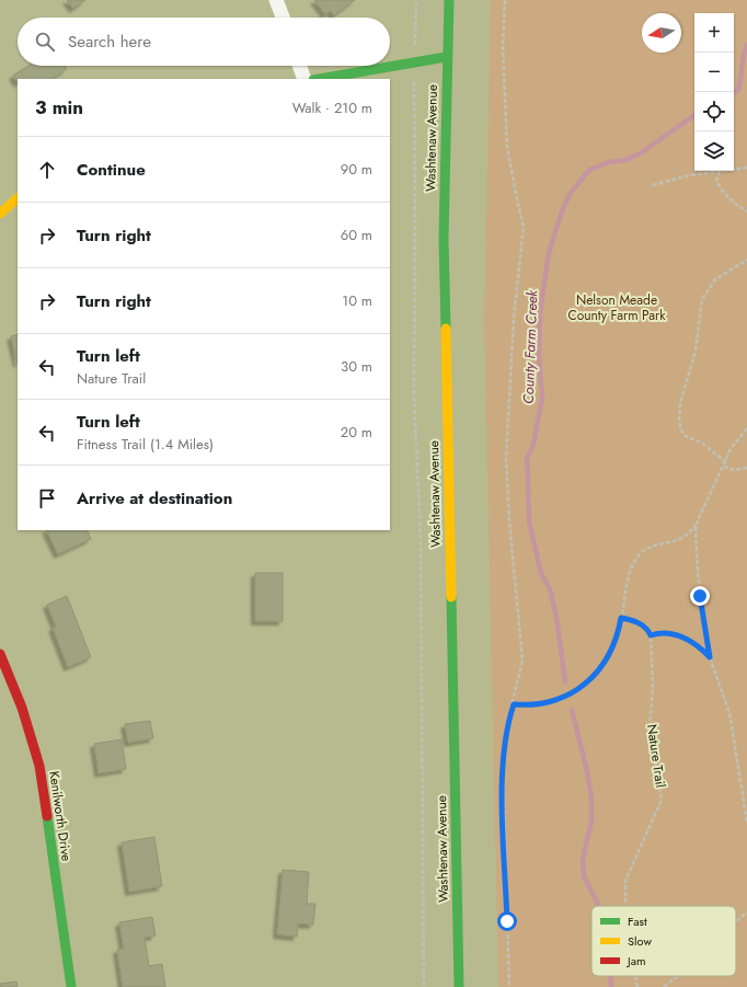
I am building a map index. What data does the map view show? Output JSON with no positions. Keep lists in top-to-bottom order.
{
  "streets": {
    "main road": ["Washtenaw Avenue", "Kenilworth Drive"],
    "path": ["Nature Trail"]
  },
  "water": ["County Farm Creek"],
  "parks": ["Nelson Meade County Farm Park"],
  "legend": ["Fast", "Slow", "Jam"],
  "north": "left",
  "page": {
    "map_buttons": ["+", "−"],
    "search": "Search here",
    "heading": ["3 min", "Walk · 210 m"],
    "list": [
      ["Continue", "90 m"],
      ["Turn right", "60 m"],
      ["Turn right", "10 m"],
      ["Turn left", "Nature Trail", "30 m"],
      ["Turn left", "Fitness Trail (1.4 Miles)", "20 m"],
      "Arrive at destination"
    ]
  }
}
